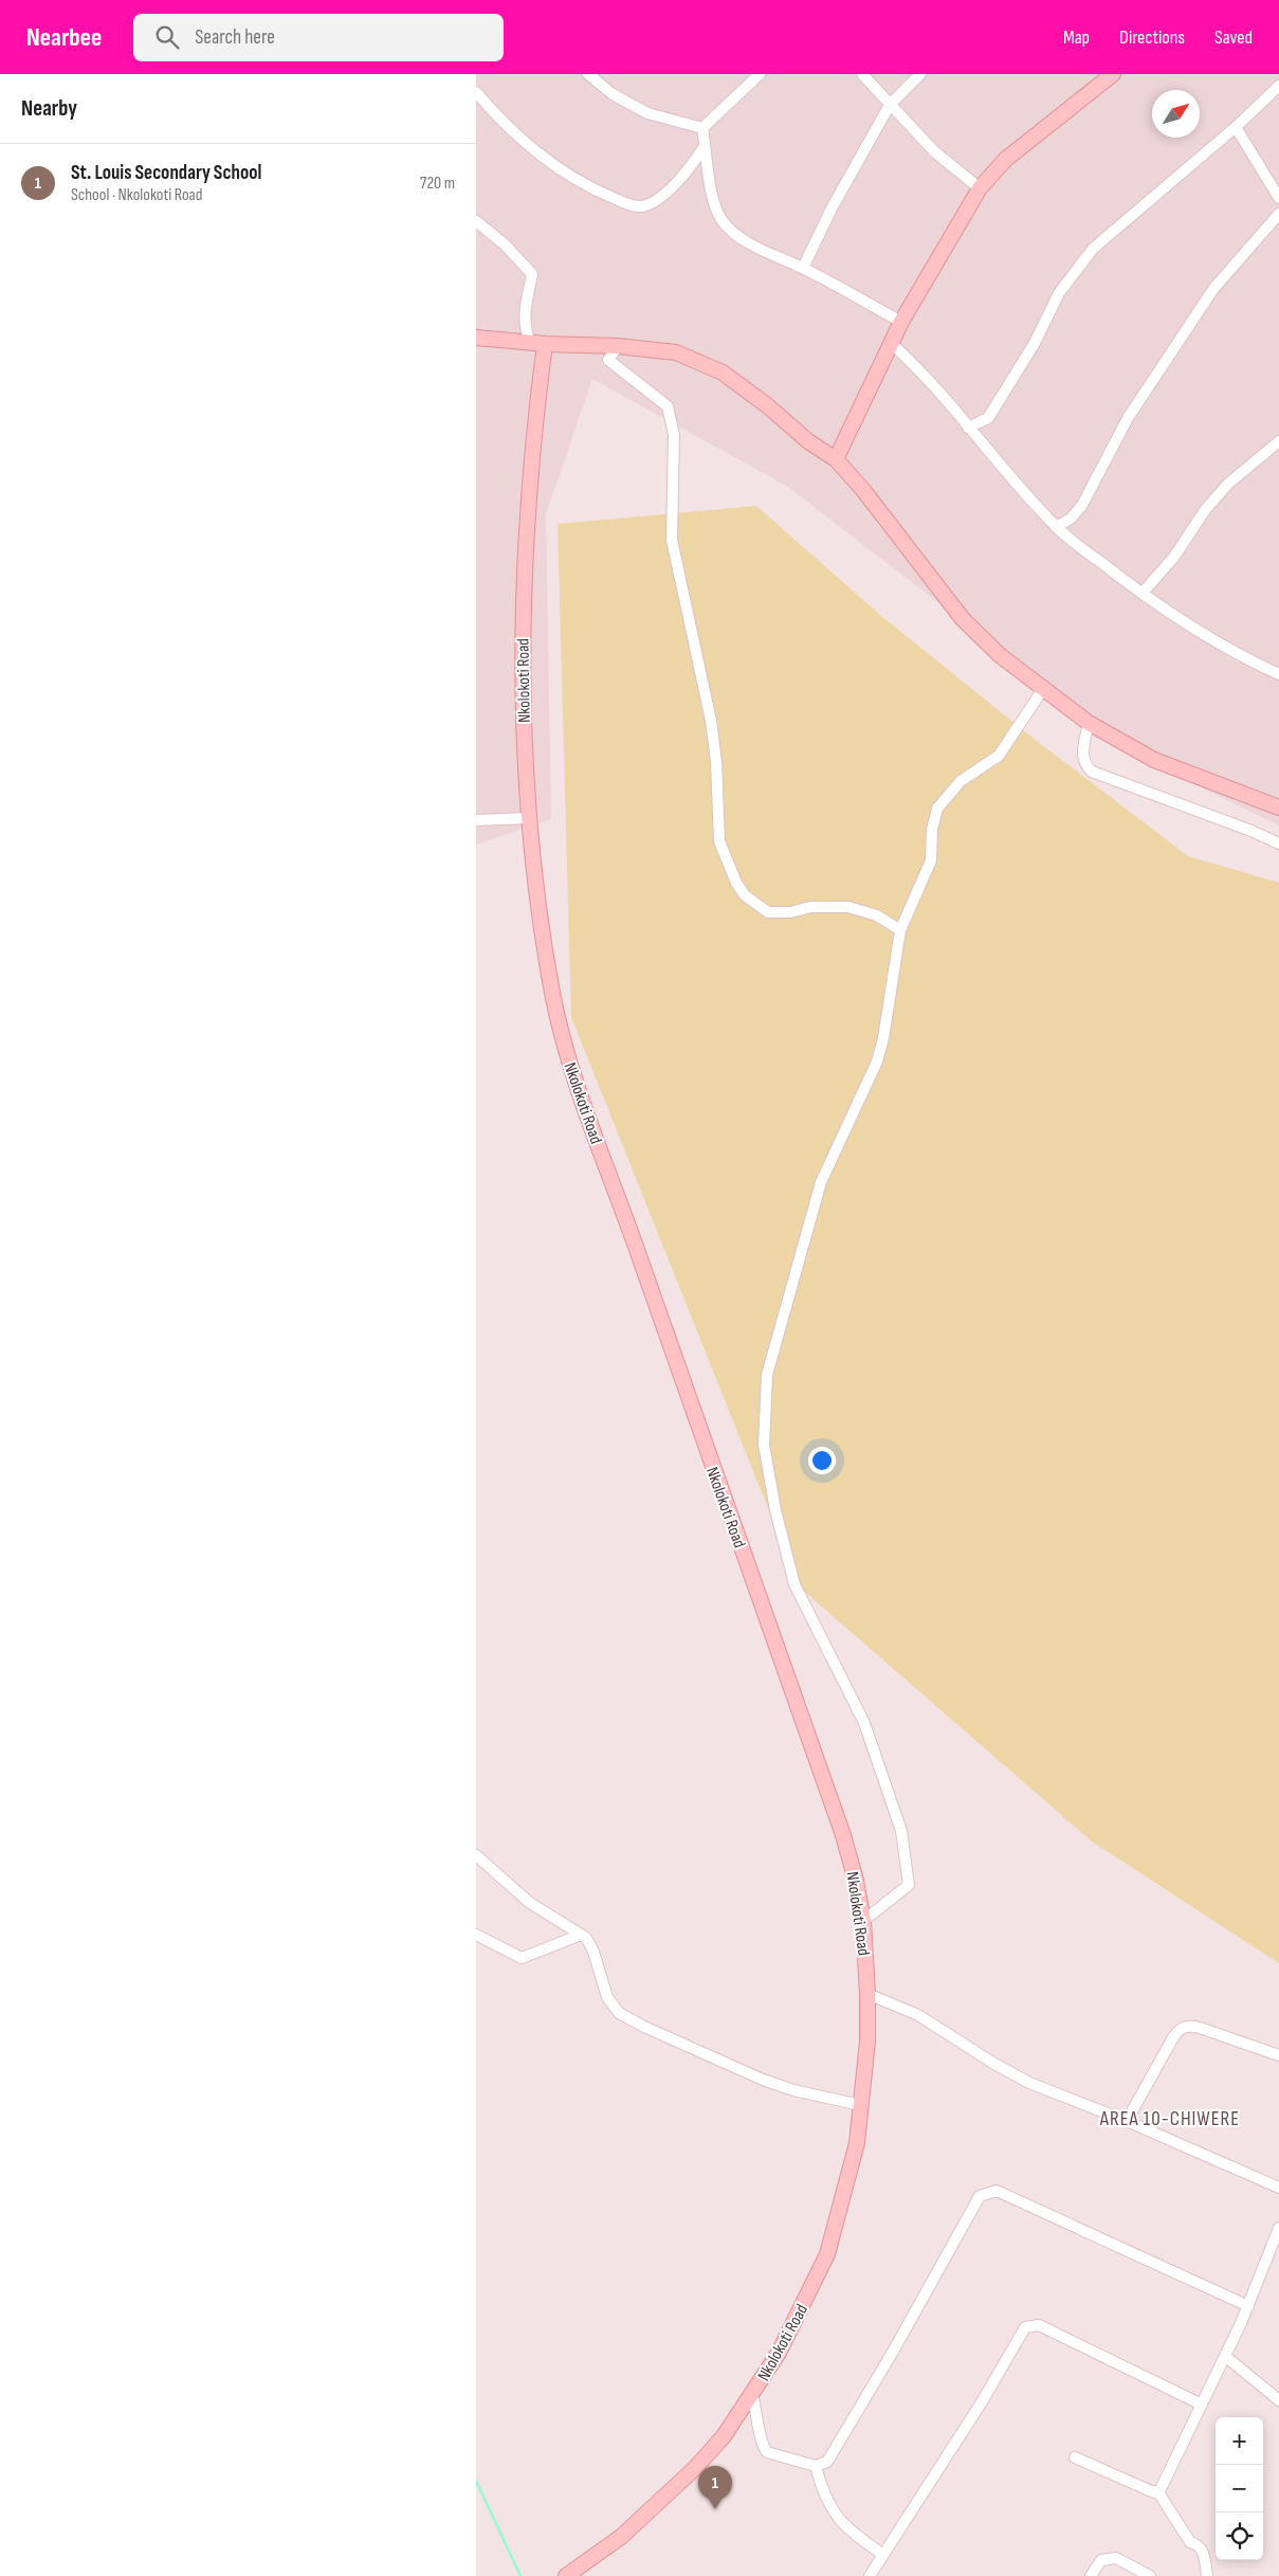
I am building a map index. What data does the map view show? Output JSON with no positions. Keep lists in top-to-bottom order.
{
  "streets": {
    "main road": ["Nkolokoti Road"]
  },
  "districts": ["AREA 10-CHIWERE"],
  "north": "top right",
  "page": {
    "header": "Nearbee",
    "search": "Search here",
    "nav": ["Map", "Directions", "Saved"],
    "heading": "Nearby",
    "list": [
      {
        "mark": "1",
        "name": "St. Louis Secondary School",
        "note": "School · Nkolokoti Road",
        "value": "720 m"
      }
    ],
    "map_buttons": ["+", "−"],
    "pins": "1"
  }
}
